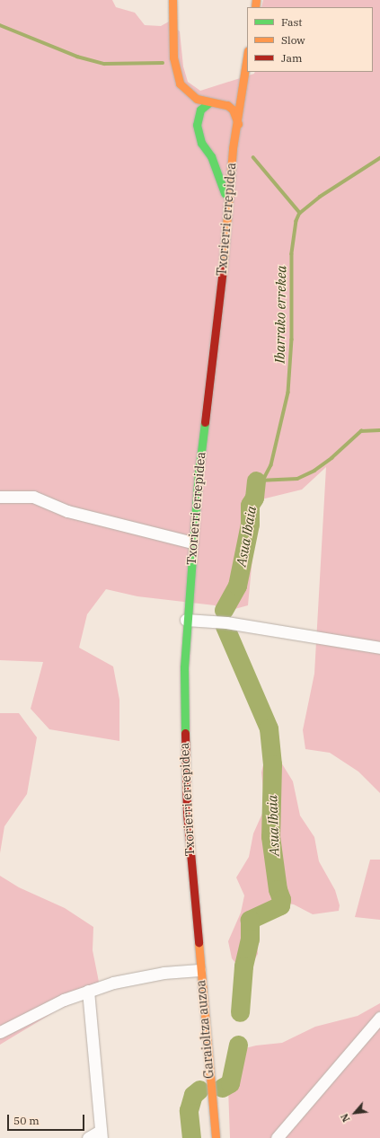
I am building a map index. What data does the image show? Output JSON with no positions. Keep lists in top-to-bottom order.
{
  "streets": {
    "street": ["Txorierri errepidea", "Garaioltza auzoa"]
  },
  "crossings": [
    ["Txorierri errepidea", "Garaioltza auzoa"]
  ],
  "water": ["Ibarrako errekea", "Asua Ibaia"],
  "legend": ["Fast", "Slow", "Jam"],
  "scale_bar": "50 m",
  "north": "bottom left"
}
